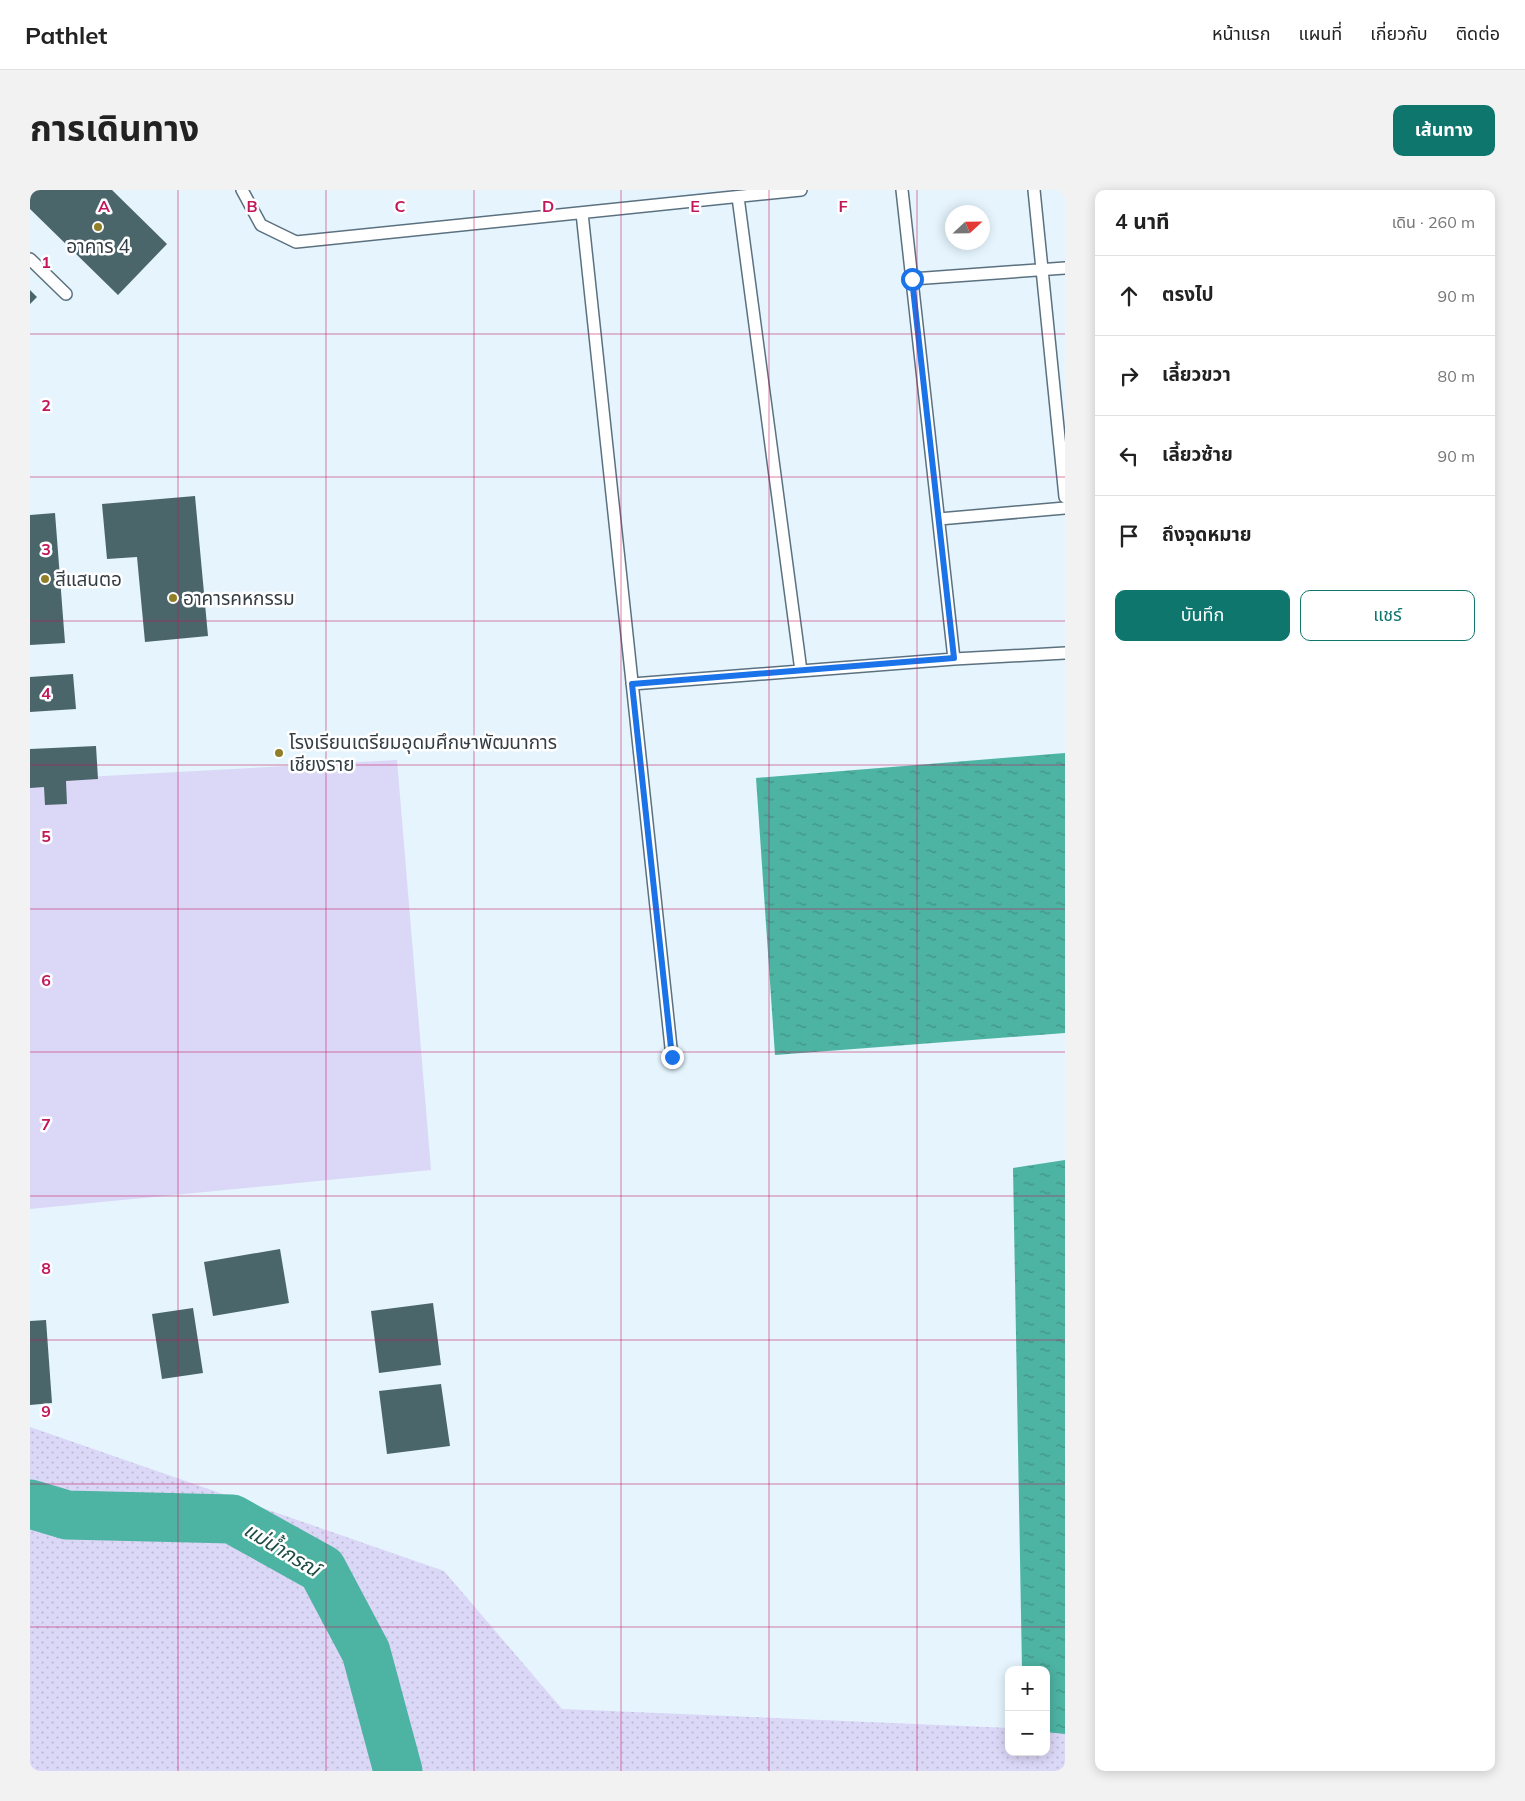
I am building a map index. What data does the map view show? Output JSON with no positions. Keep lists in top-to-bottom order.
{
  "water": ["แม่น้ำกรณ์"],
  "places": [
    "อาคาร 4",
    "สีแสนตอ",
    "อาคารคหกรรม",
    "โรงเรียนเตรียมอุดมศึกษาพัฒนาการ เชียงราย"
  ],
  "north": "right",
  "page": {
    "header": "Pathlet",
    "nav": [
      "หน้าแรก",
      "แผนที่",
      "เกี่ยวกับ",
      "ติดต่อ"
    ],
    "title": "การเดินทาง",
    "buttons": [
      "เส้นทาง",
      ["บันทึก", "แชร์"]
    ],
    "heading": ["4 นาที", "เดิน · 260 m"],
    "list": [
      ["ตรงไป", "90 m"],
      ["เลี้ยวขวา", "80 m"],
      ["เลี้ยวซ้าย", "90 m"],
      "ถึงจุดหมาย"
    ],
    "map_buttons": ["+", "−"]
  },
  "grid": {
    "columns": [
      "A",
      "B",
      "C",
      "D",
      "E",
      "F"
    ],
    "rows": [
      "1",
      "2",
      "3",
      "4",
      "5",
      "6",
      "7",
      "8",
      "9"
    ]
  }
}
